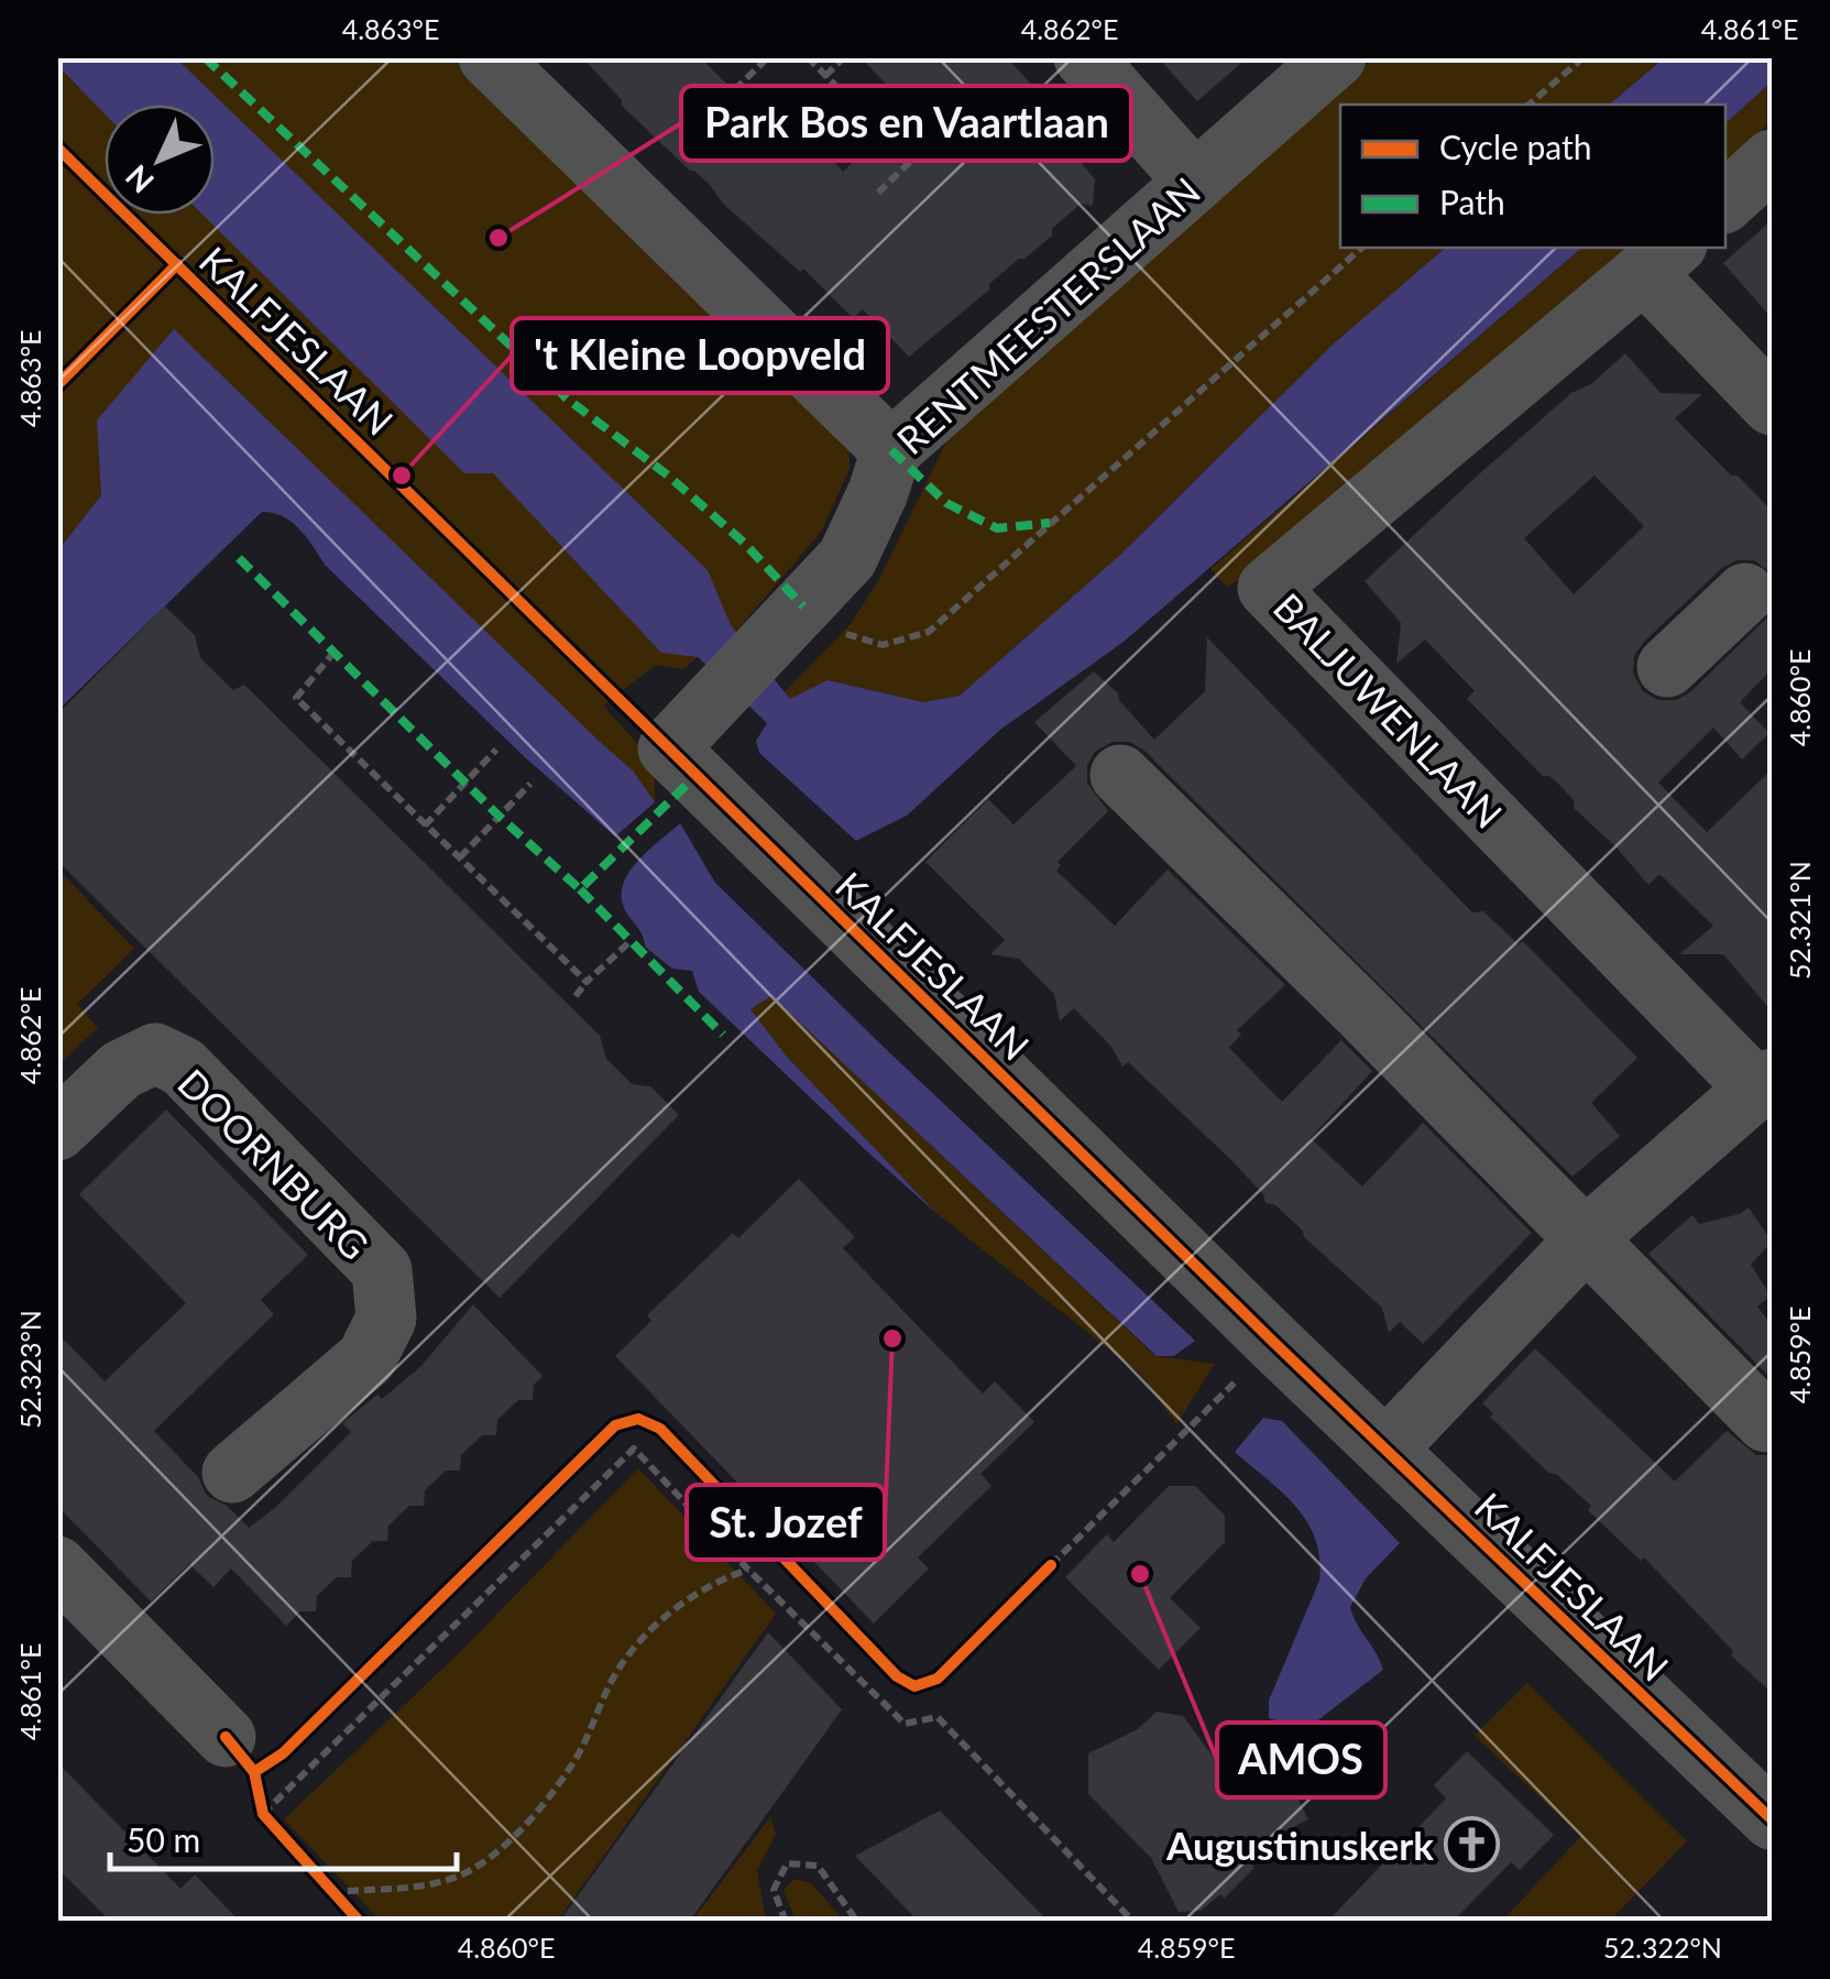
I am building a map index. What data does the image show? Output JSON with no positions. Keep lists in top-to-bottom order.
{
  "streets": {
    "street": [
      "RENTMEESTERSLAAN",
      "KALFJESLAAN",
      "BALJUWENLAAN",
      "DOORNBURG"
    ]
  },
  "crossings": [
    ["RENTMEESTERSLAAN", "KALFJESLAAN"]
  ],
  "places": {
    "other": [
      "Park Bos en Vaartlaan",
      "'t Kleine Loopveld",
      "St. Jozef",
      "AMOS"
    ],
    "church": ["Augustinuskerk"]
  },
  "legend": ["Cycle path", "Path"],
  "scale_bar": "50 m",
  "north": "bottom left",
  "coordinates": [
    "4.863°E",
    "4.862°E",
    "4.861°E",
    "4.860°E",
    "52.321°N",
    "4.859°E",
    "52.323°N",
    "52.322°N"
  ]
}
